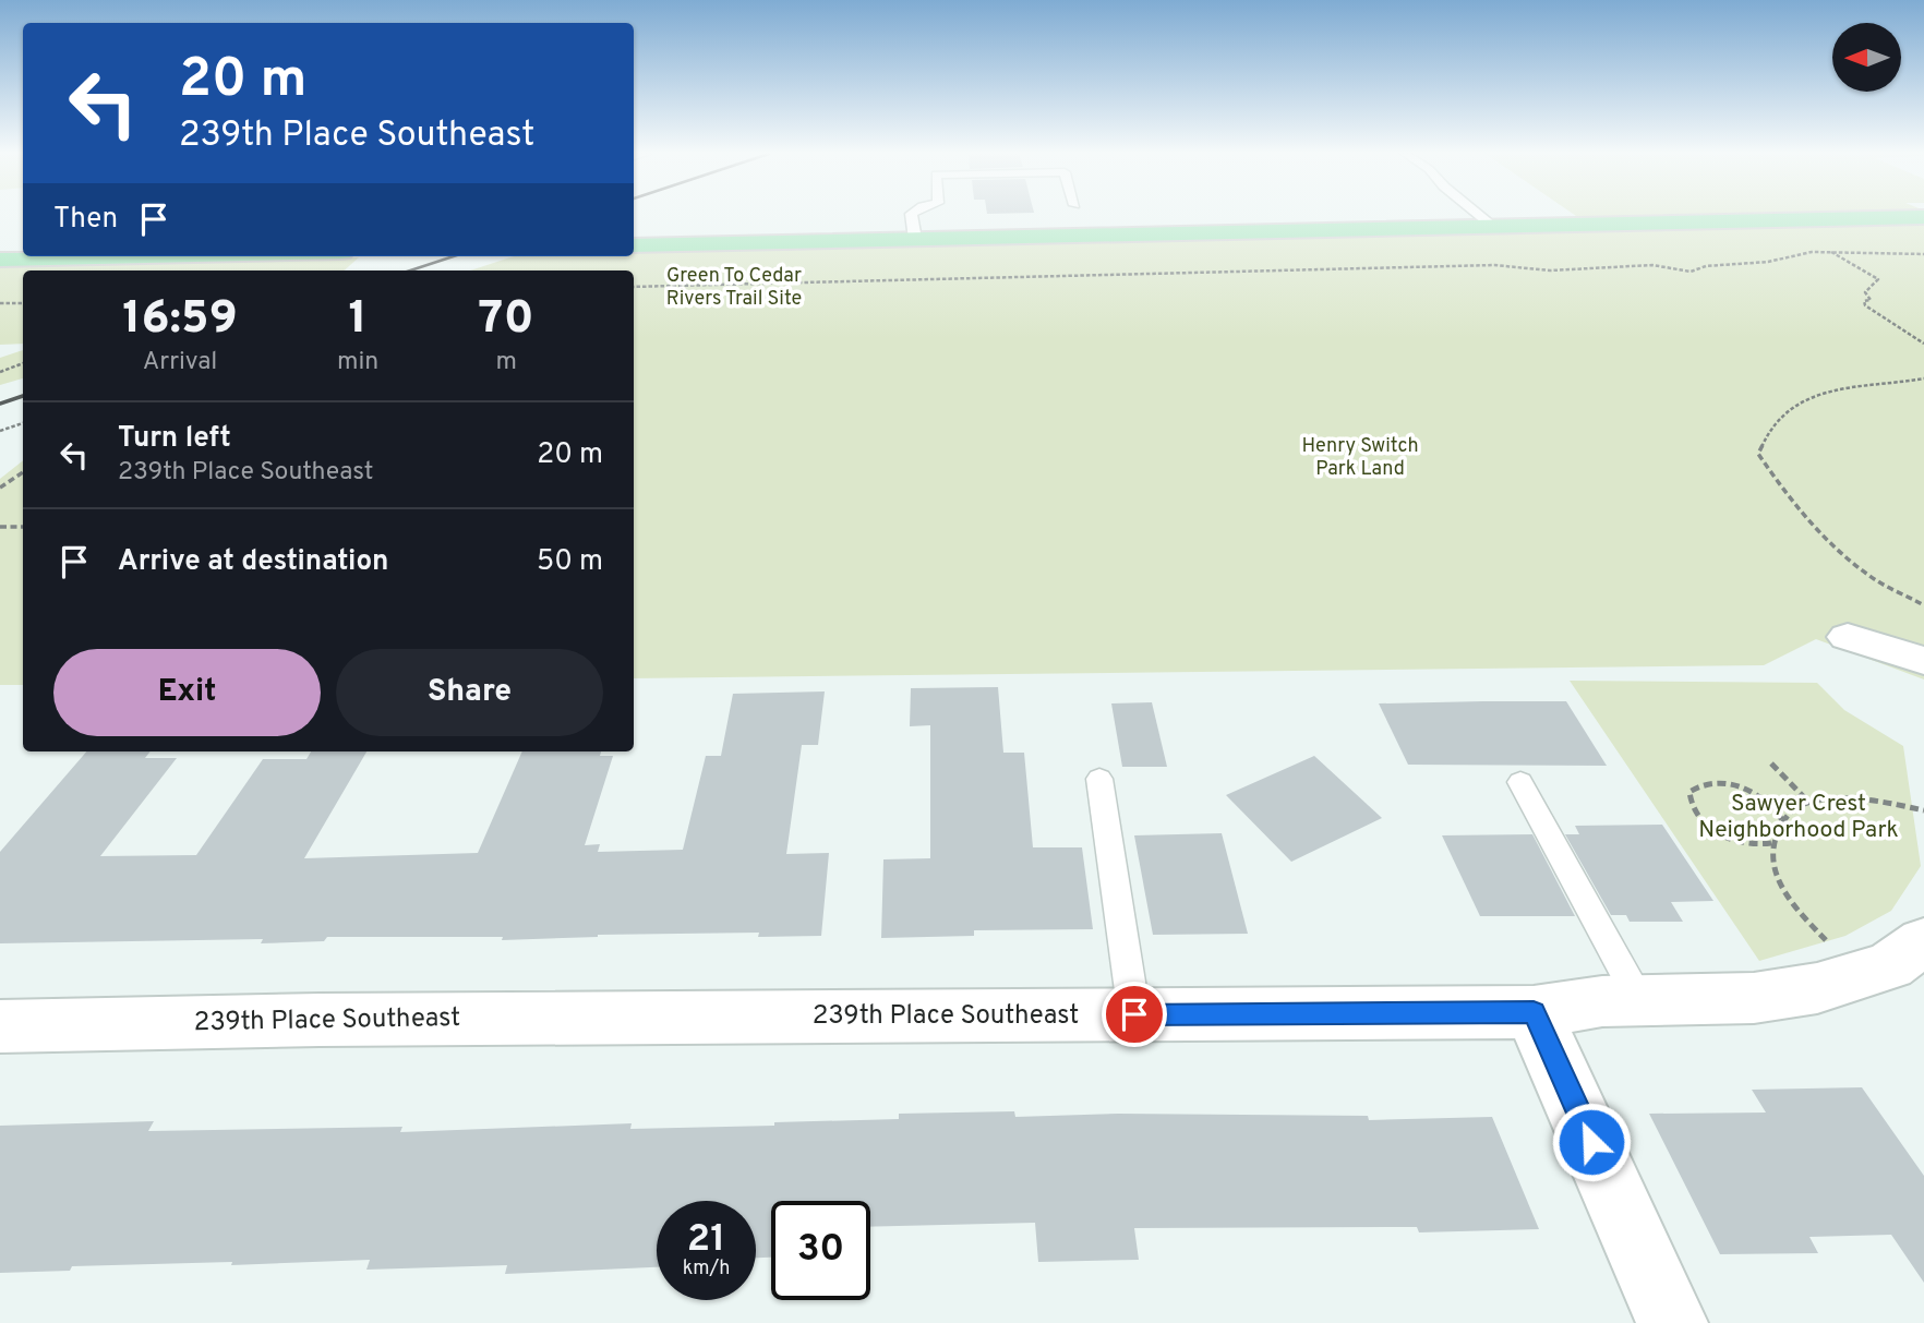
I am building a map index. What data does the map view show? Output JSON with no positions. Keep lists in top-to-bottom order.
{
  "streets": {
    "street": ["239th Place Southeast"]
  },
  "parks": ["Green To Cedar Rivers Trail Site", "Henry Switch Park Land", "Sawyer Crest Neighborhood Park"],
  "north": "left",
  "page": {
    "turn": ["20 m", "239th Place Southeast"],
    "then": "Then",
    "eta": [
      "16:59",
      "Arrival",
      "1",
      "min",
      "70",
      "m"
    ],
    "list": [
      {
        "name": "Turn left",
        "note": "239th Place Southeast",
        "value": "20 m"
      },
      {
        "name": "Arrive at destination",
        "value": "50 m"
      }
    ],
    "buttons": ["Exit", "Share"],
    "speed": "21 km/h",
    "limit": "30"
  }
}
